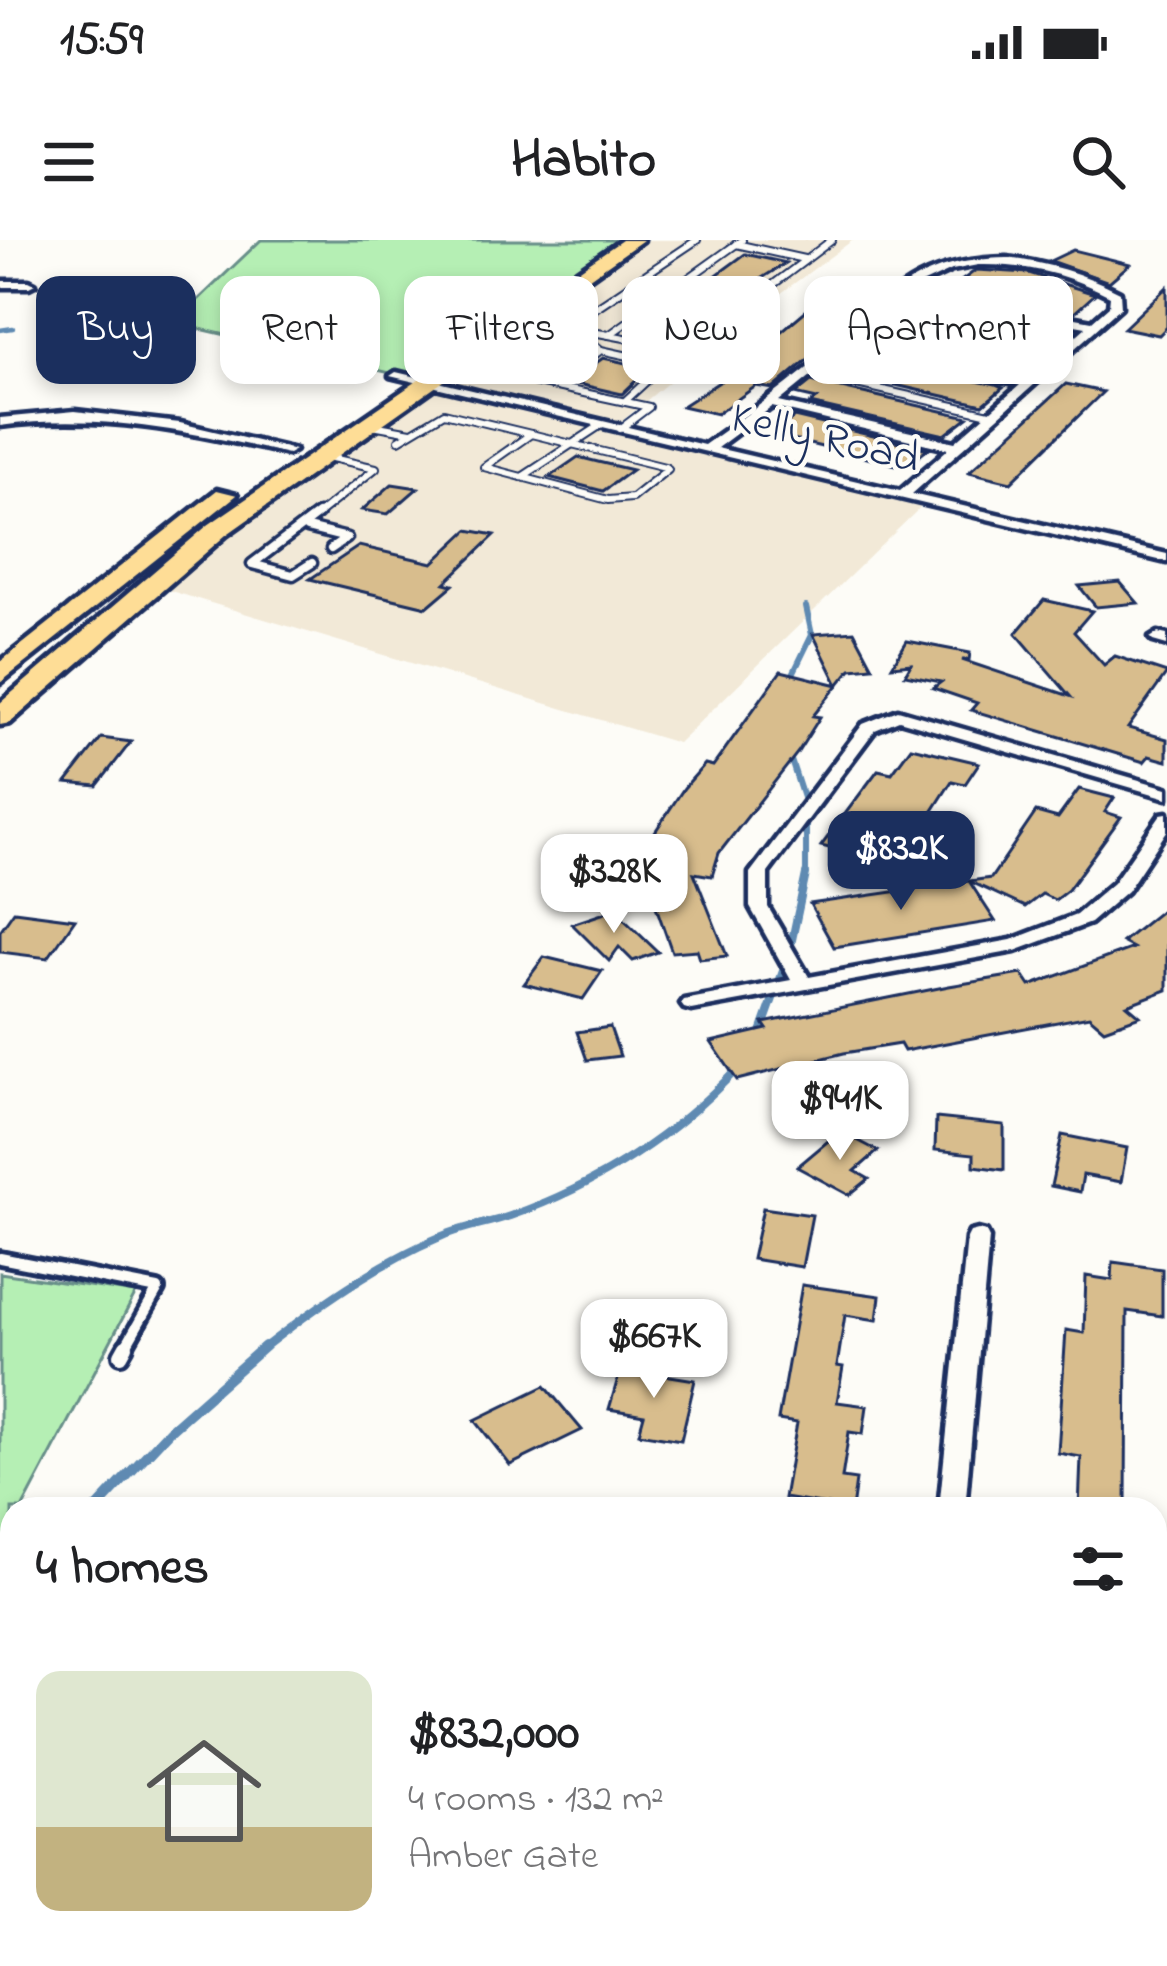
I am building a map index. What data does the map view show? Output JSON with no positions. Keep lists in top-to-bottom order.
{
  "streets": {
    "street": ["Kelly Road"]
  },
  "page": {
    "status": "15:59",
    "header": "Habito",
    "chip": [
      "Buy",
      "Rent",
      "Filters",
      "New",
      "Apartment"
    ],
    "price": [
      "$832K",
      "$328K",
      "$941K",
      "$667K"
    ],
    "heading": "4 homes",
    "list": [
      {
        "name": "$832,000",
        "note": "4 rooms · 132 m² · Amber Gate"
      }
    ]
  }
}
